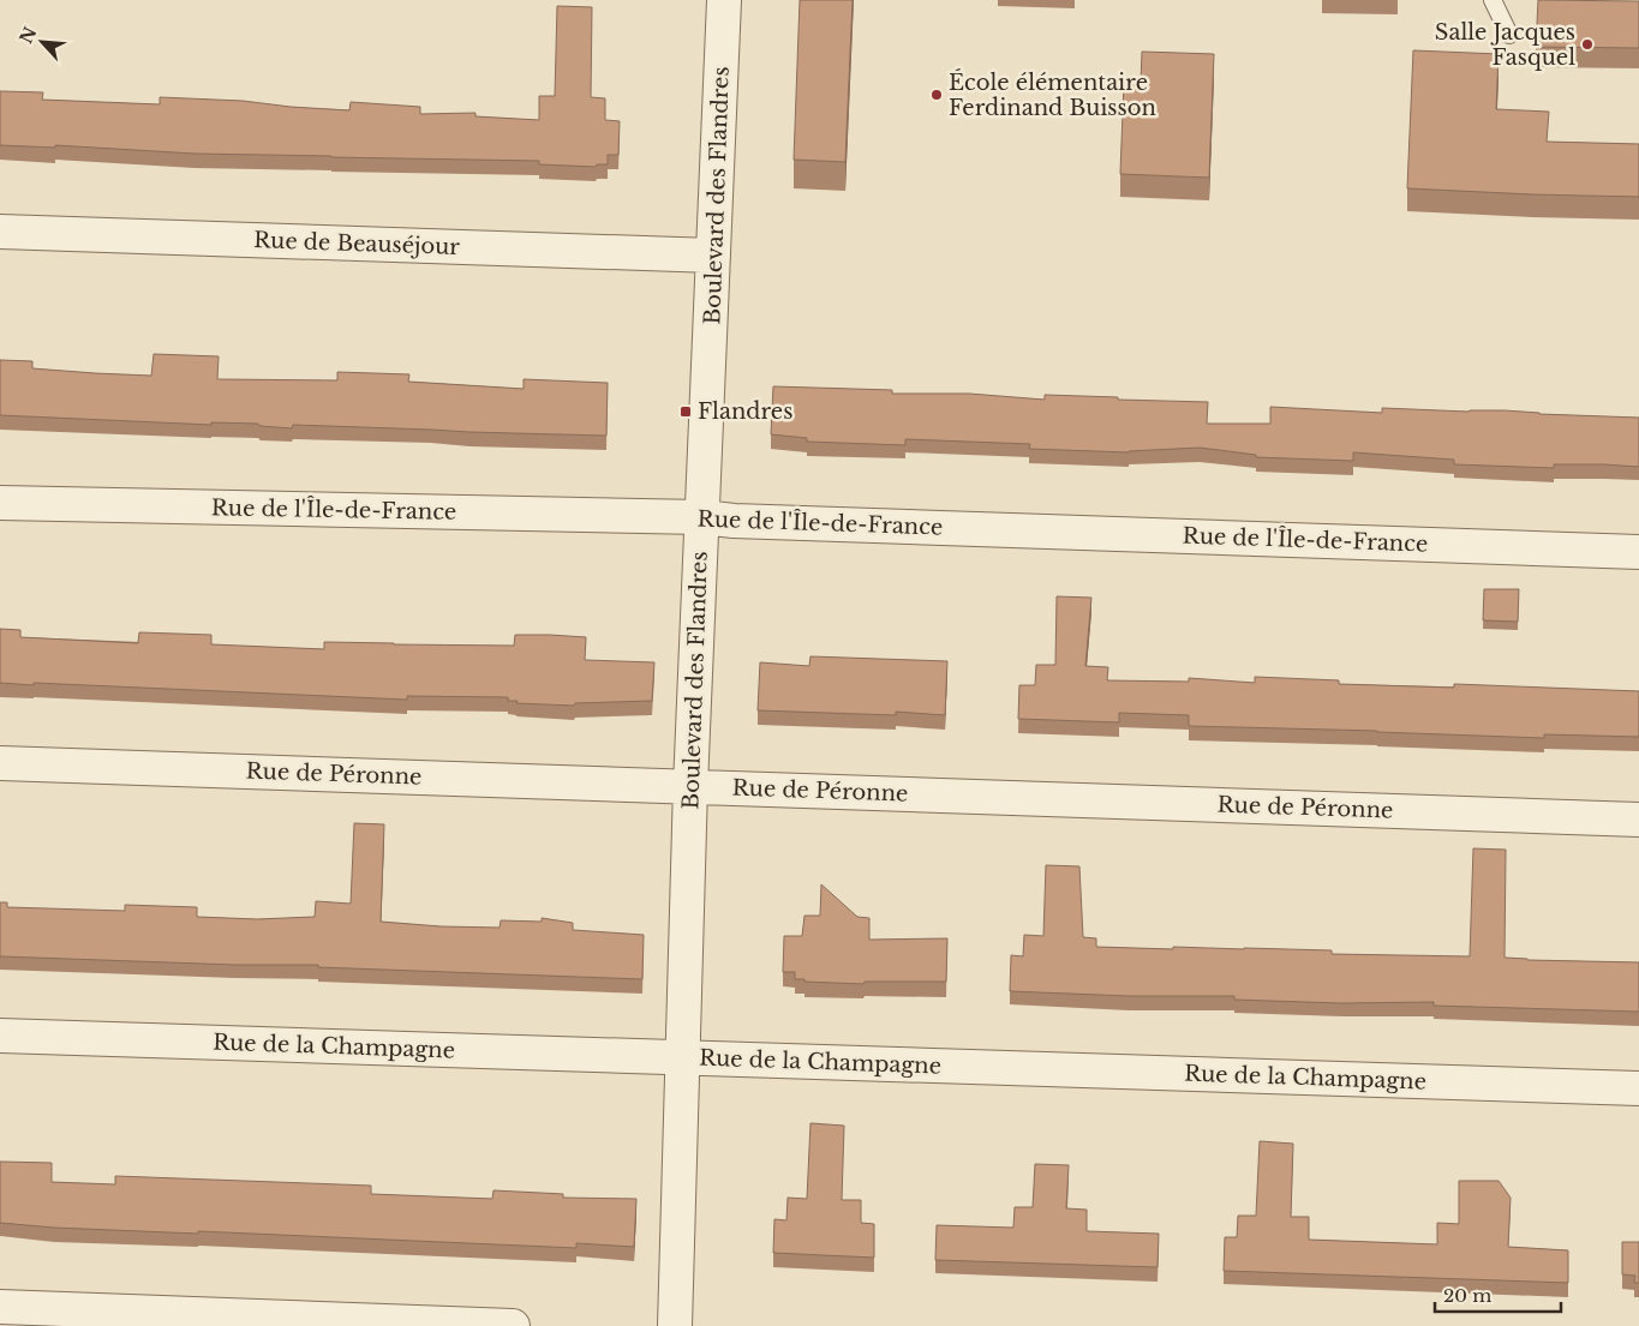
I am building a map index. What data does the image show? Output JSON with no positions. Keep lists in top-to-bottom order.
{
  "streets": {
    "street": [
      "Boulevard des Flandres",
      "Rue de Beauséjour",
      "Rue de l'Île-de-France",
      "Rue de Péronne",
      "Rue de la Champagne"
    ]
  },
  "crossings": [
    ["Boulevard des Flandres", "Rue de Beauséjour"],
    ["Boulevard des Flandres", "Rue de l'Île-de-France"],
    ["Boulevard des Flandres", "Rue de Péronne"],
    ["Boulevard des Flandres", "Rue de la Champagne"]
  ],
  "places": {
    "other": ["Salle Jacques Fasquel", "École élémentaire Ferdinand Buisson"],
    "transit": ["Flandres"]
  },
  "scale_bar": "20 m",
  "north": "top left"
}
